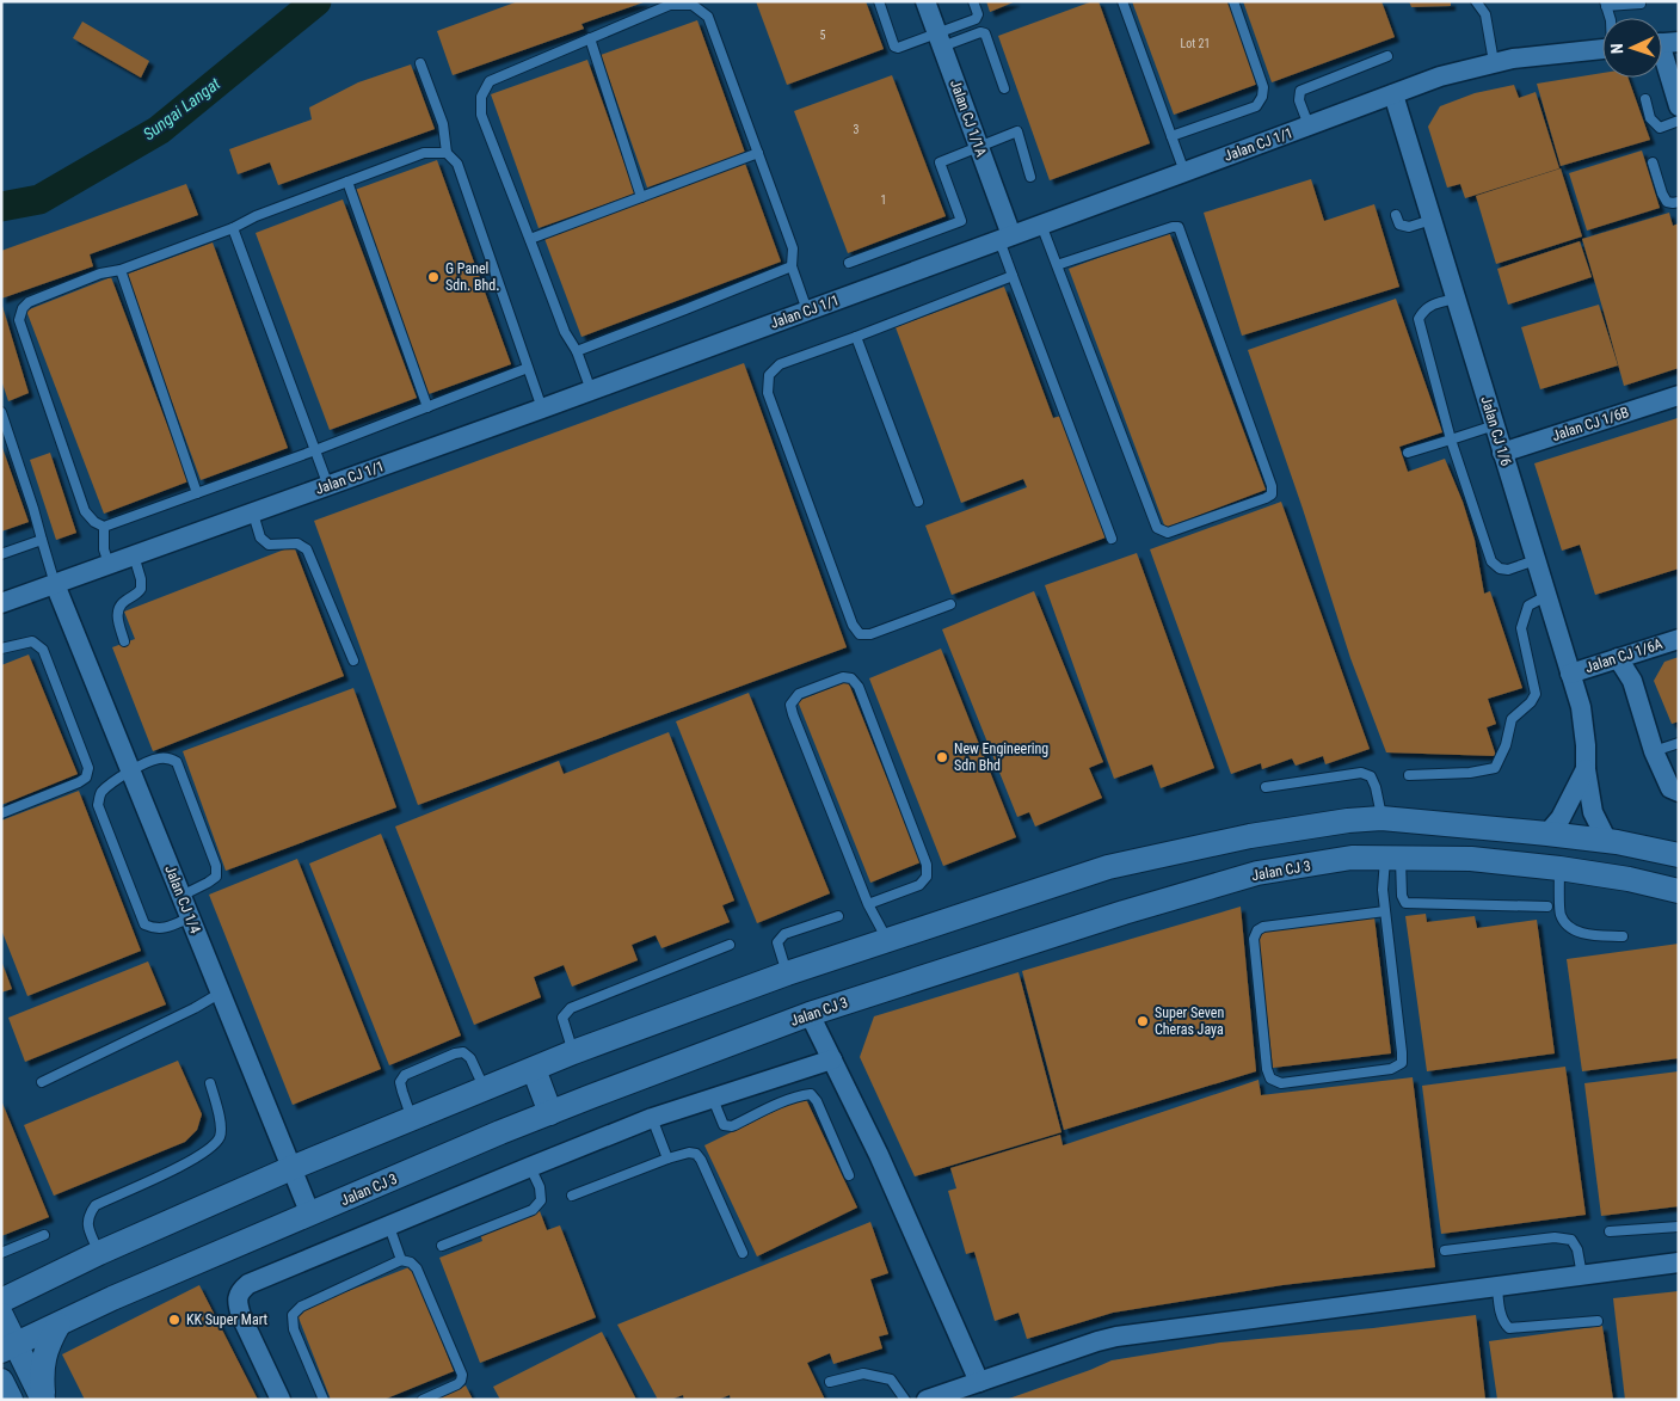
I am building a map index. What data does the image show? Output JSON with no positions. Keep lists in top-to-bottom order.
{
  "streets": {
    "street": [
      "Jalan CJ 1/1A",
      "Jalan CJ 1/1",
      "Jalan CJ 1/6B",
      "Jalan CJ 1/6",
      "Jalan CJ 1/6A",
      "Jalan CJ 3",
      "Jalan CJ 1/4"
    ]
  },
  "crossings": [
    ["Jalan CJ 1/1A", "Jalan CJ 1/1"],
    ["Jalan CJ 1/1", "Jalan CJ 1/6"],
    ["Jalan CJ 1/1", "Jalan CJ 1/4"],
    ["Jalan CJ 1/6B", "Jalan CJ 1/6"],
    ["Jalan CJ 1/6", "Jalan CJ 1/6A"],
    ["Jalan CJ 3", "Jalan CJ 1/4"]
  ],
  "water": ["Sungai Langat"],
  "places": [
    "G Panel Sdn. Bhd.",
    "New Engineering Sdn Bhd",
    "Super Seven Cheras Jaya",
    "KK Super Mart"
  ],
  "house_numbers": [
    "5",
    "Lot 21",
    "3",
    "1"
  ],
  "north": "left"
}
